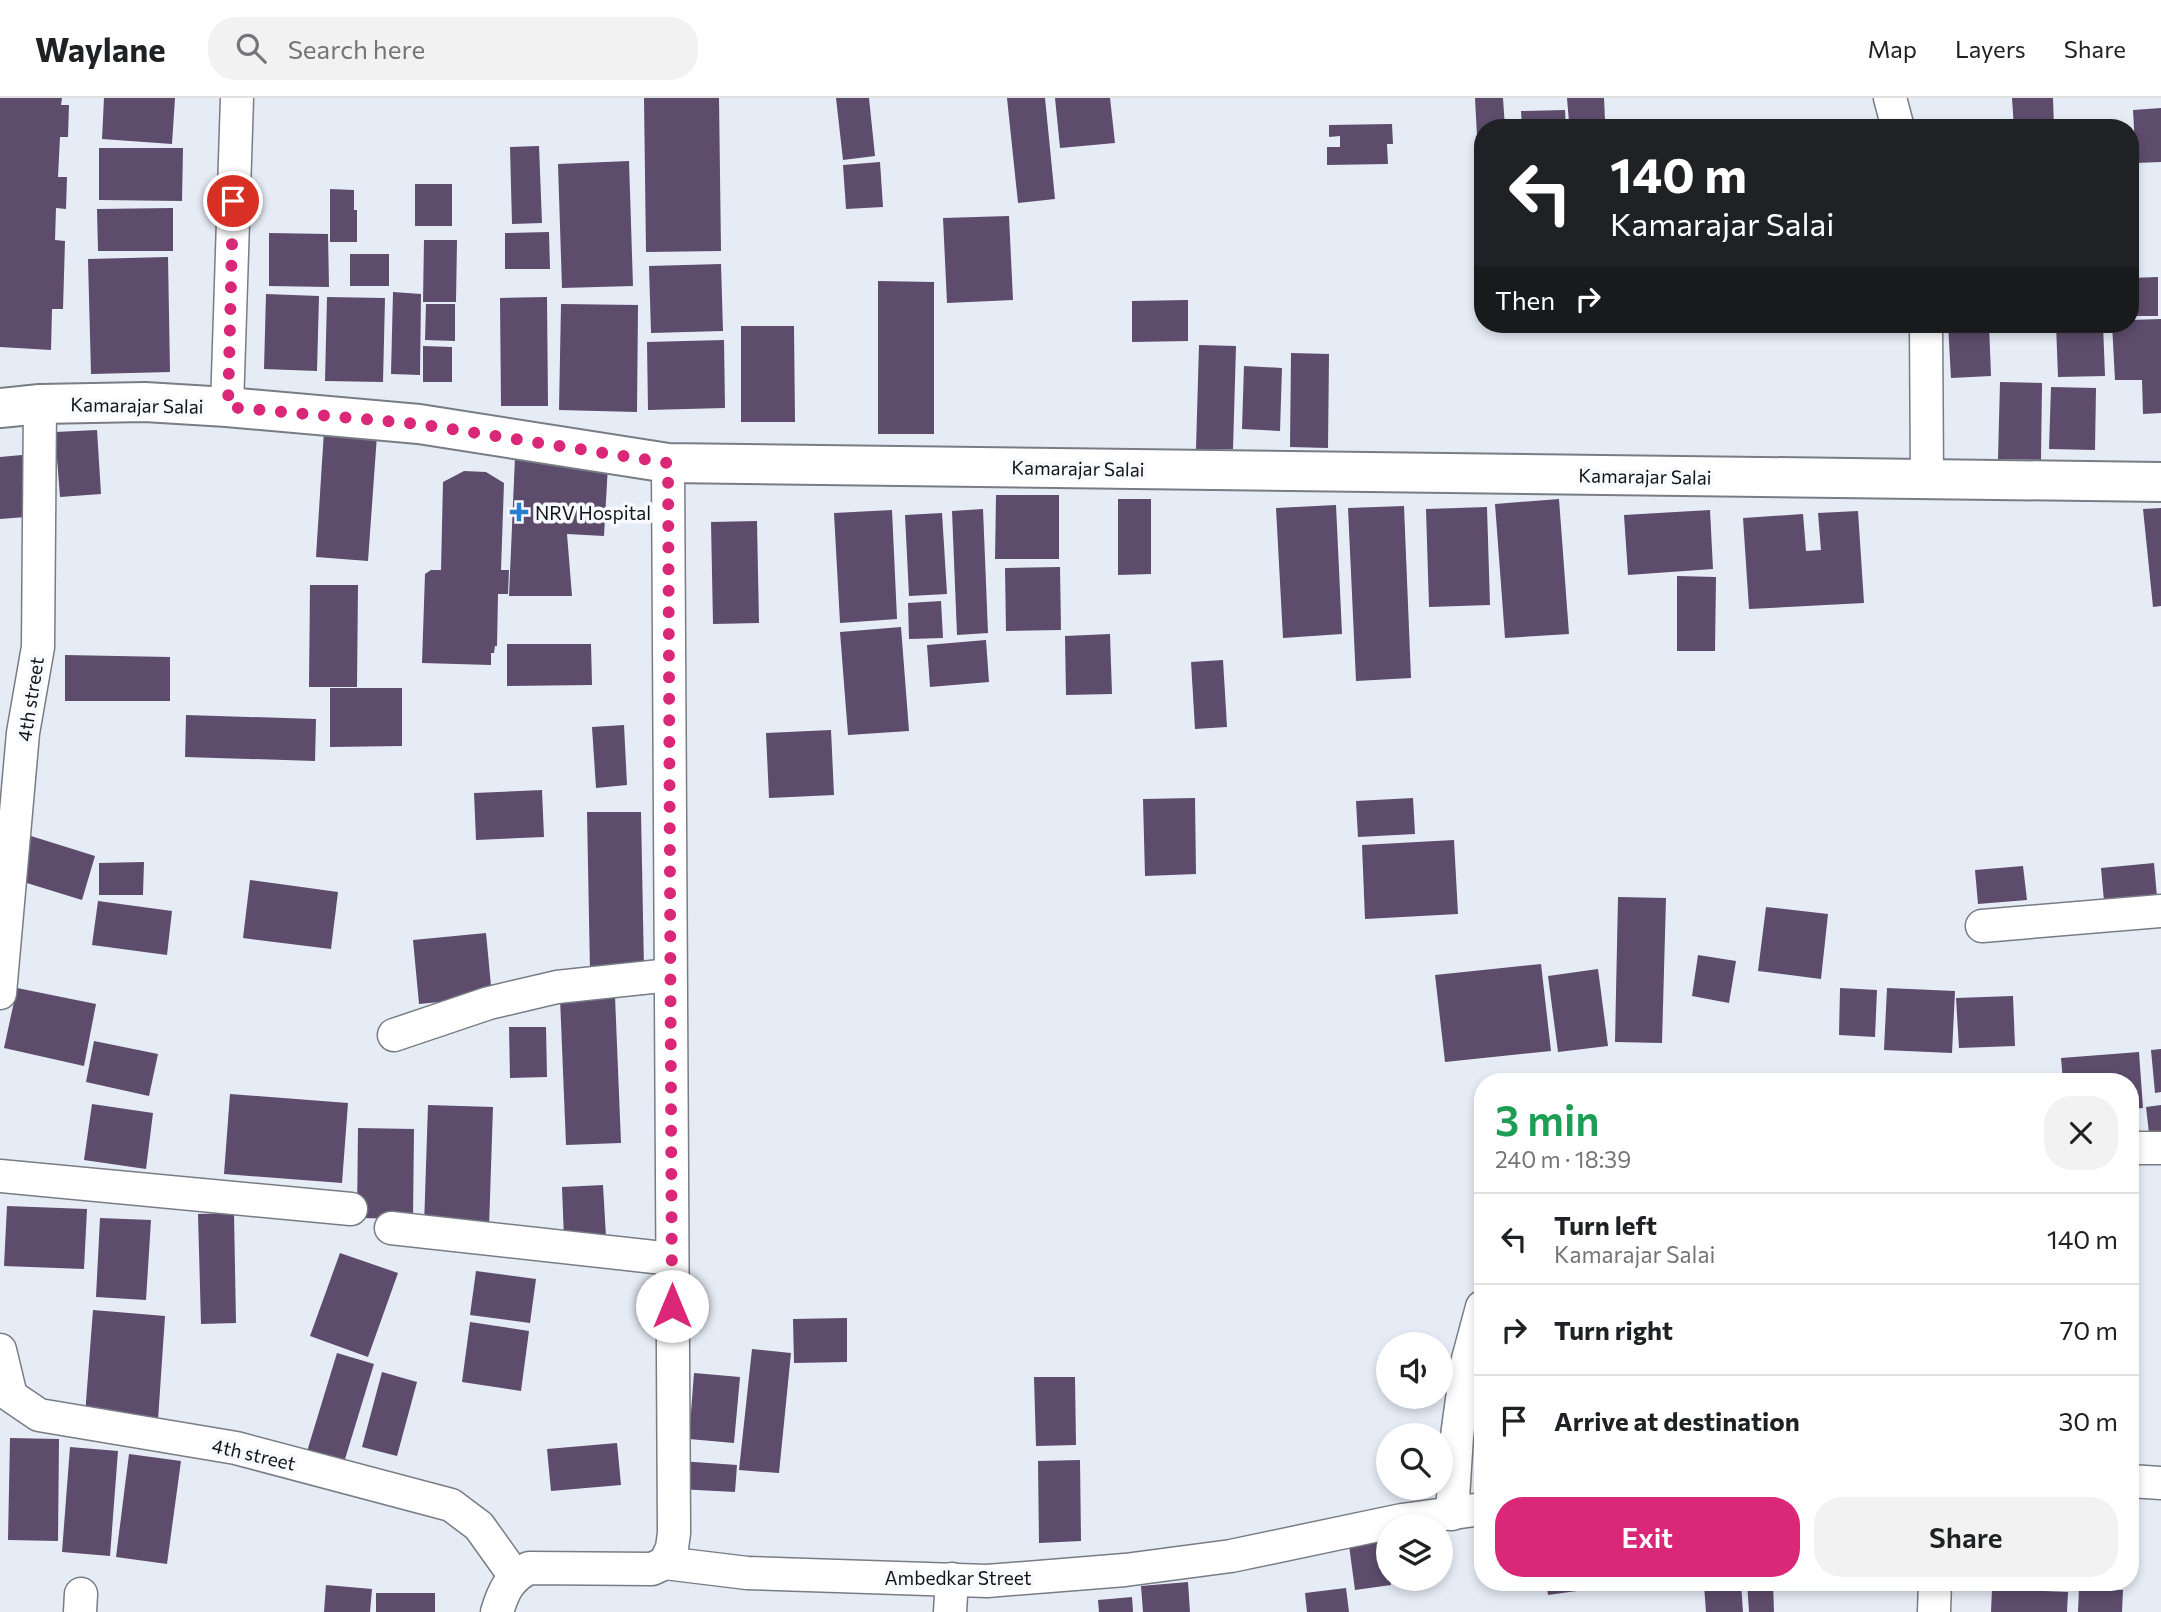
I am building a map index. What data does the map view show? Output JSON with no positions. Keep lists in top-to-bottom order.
{
  "streets": {
    "street": ["Kamarajar Salai", "4th street", "Ambedkar Street"]
  },
  "crossings": [
    ["Kamarajar Salai", "4th street"],
    ["4th street", "Ambedkar Street"]
  ],
  "places": {
    "health": ["NRV Hospital"]
  },
  "page": {
    "header": "Waylane",
    "search": "Search here",
    "nav": ["Map", "Layers", "Share"],
    "turn": ["140 m", "Kamarajar Salai"],
    "then": "Then",
    "heading": ["3 min", "240 m · 18:39"],
    "list": [
      {
        "name": "Turn left",
        "note": "Kamarajar Salai",
        "value": "140 m"
      },
      {
        "name": "Turn right",
        "value": "70 m"
      },
      {
        "name": "Arrive at destination",
        "value": "30 m"
      }
    ],
    "buttons": ["Exit", "Share"]
  }
}
